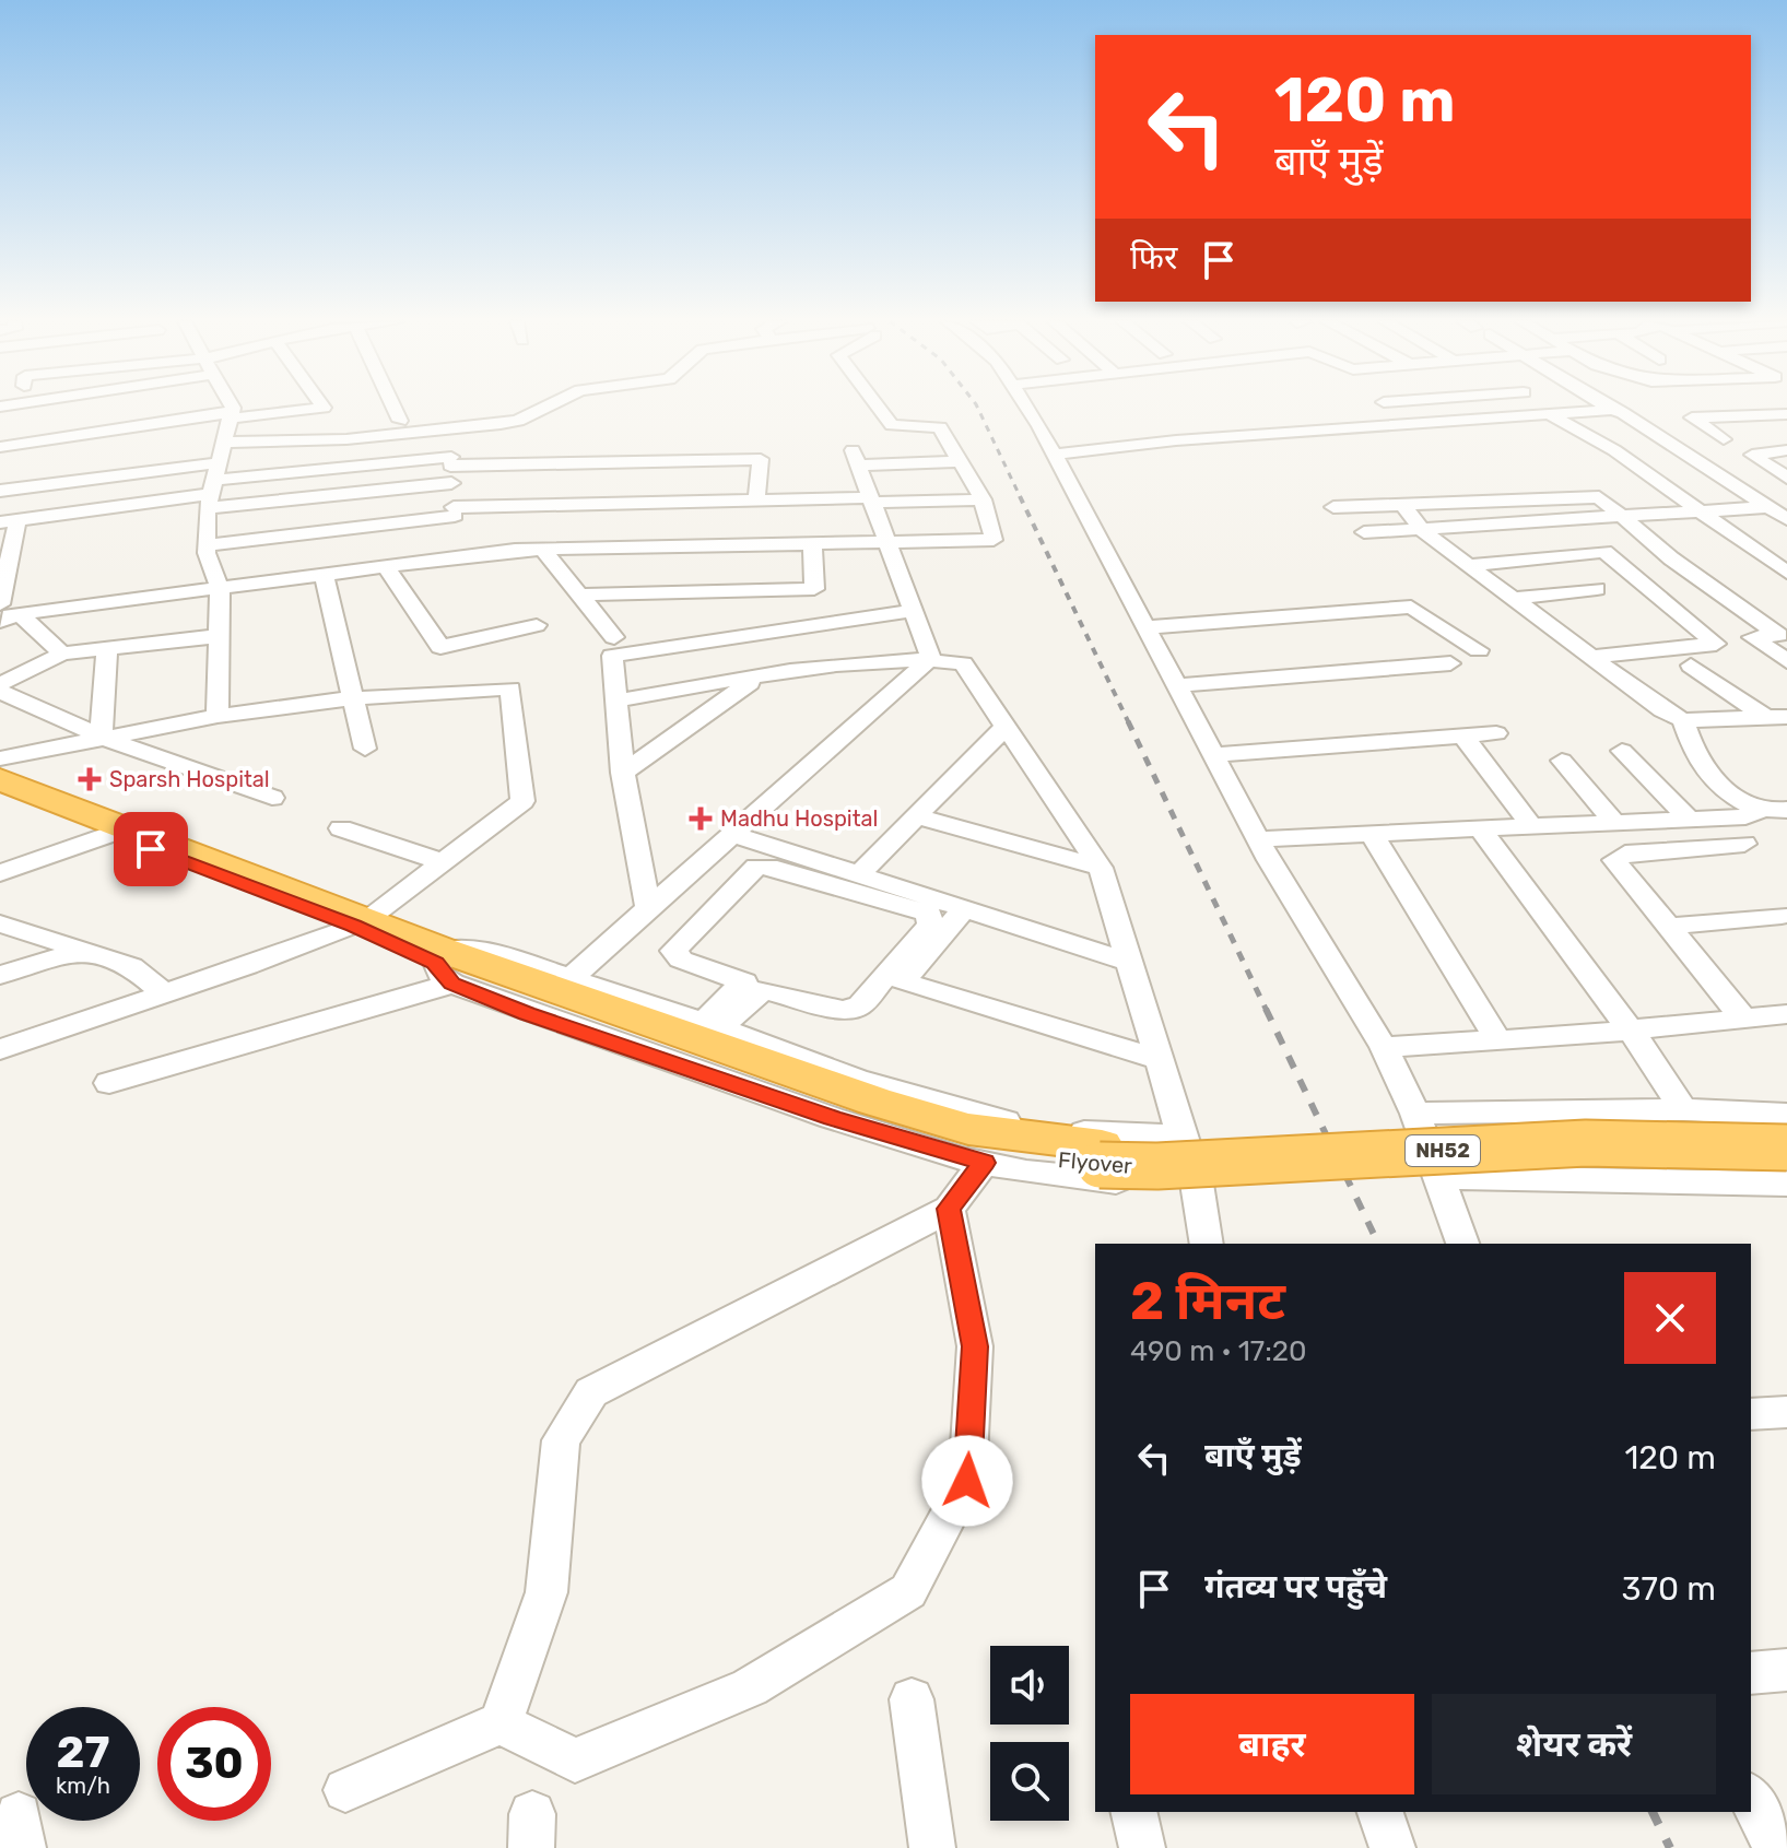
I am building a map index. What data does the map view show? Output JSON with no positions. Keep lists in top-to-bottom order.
{
  "streets": {
    "highway": ["NH52", "Flyover"]
  },
  "crossings": [
    ["NH52", "Flyover"]
  ],
  "places": {
    "health": ["Sparsh Hospital", "Madhu Hospital"]
  },
  "page": {
    "turn": ["120 m", "बाएँ मुड़ें"],
    "then": "फिर",
    "heading": ["2 मिनट", "490 m · 17:20"],
    "list": [
      {
        "name": "बाएँ मुड़ें",
        "value": "120 m"
      },
      {
        "name": "गंतव्य पर पहुँचे",
        "value": "370 m"
      }
    ],
    "buttons": ["बाहर", "शेयर करें"],
    "speed": "27 km/h",
    "limit": "30"
  }
}
